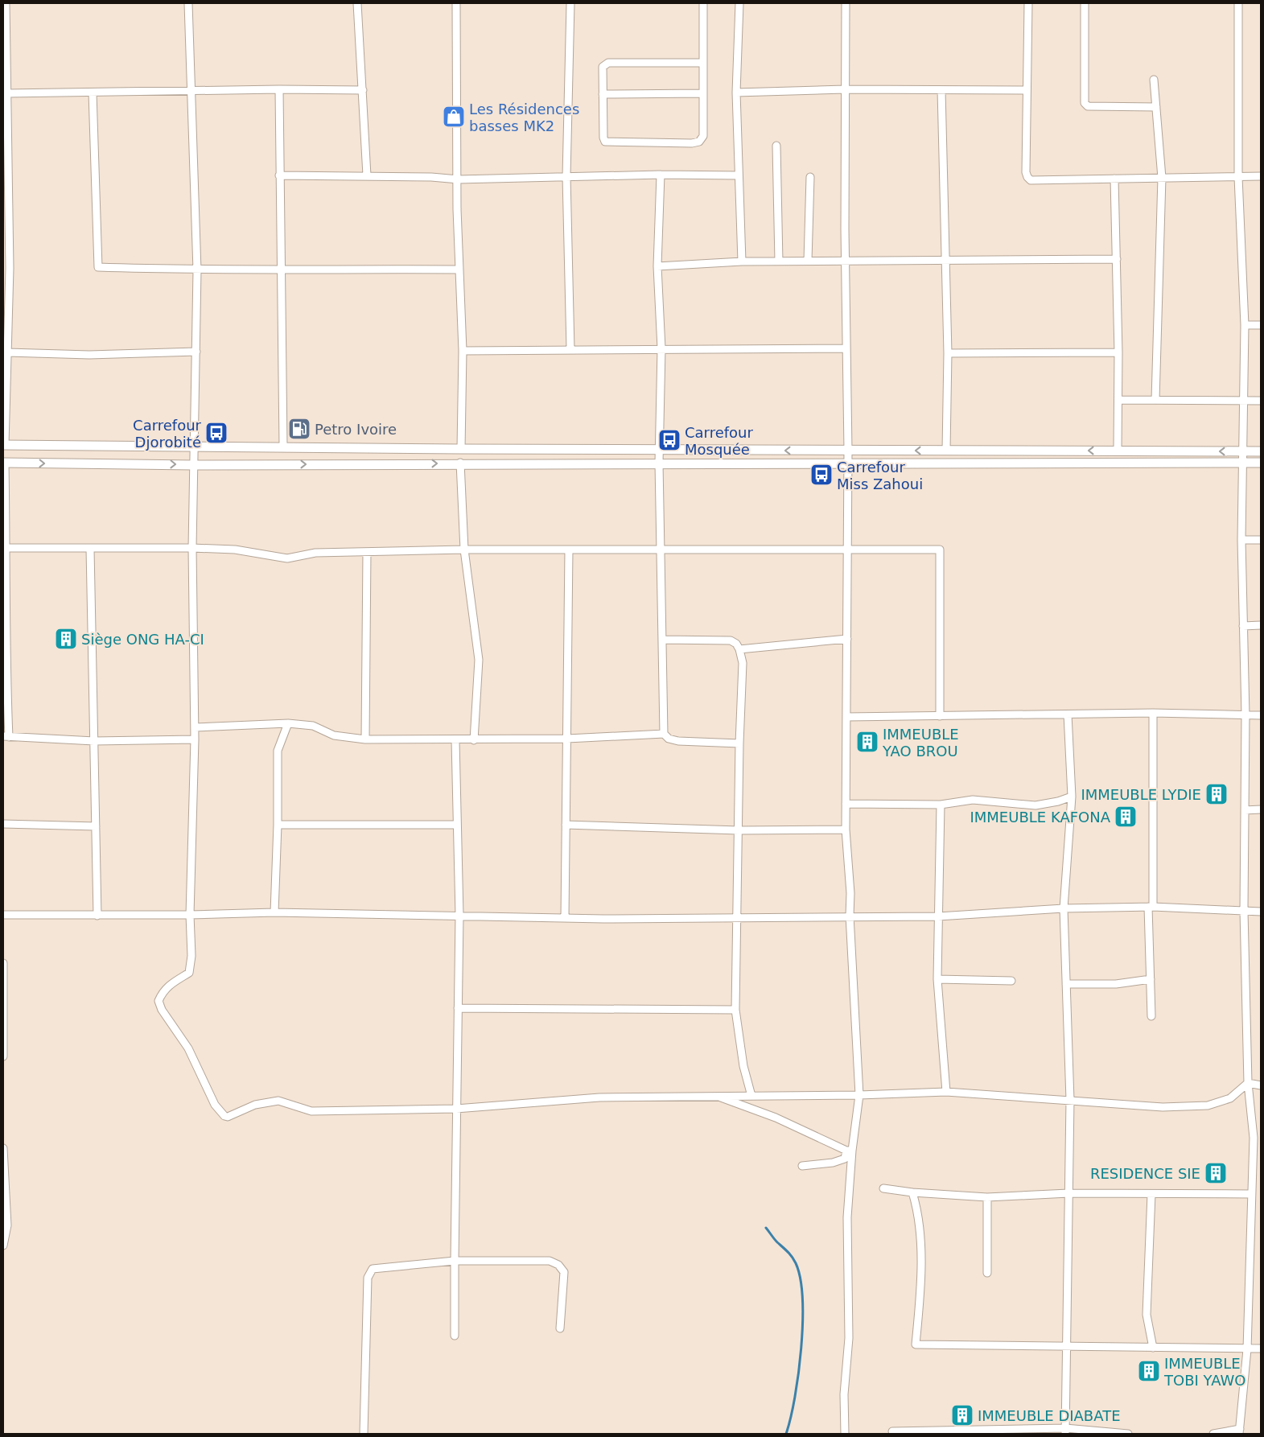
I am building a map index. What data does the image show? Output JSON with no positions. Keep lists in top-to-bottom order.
{
  "places": {
    "shop": ["Les Résidences basses MK2"],
    "fuel station": ["Petro Ivoire"],
    "bus stop": ["Carrefour Djorobité", "Carrefour Mosquée", "Carrefour Miss Zahoui"],
    "building": [
      "Siège ONG HA-CI",
      "IMMEUBLE YAO BROU",
      "IMMEUBLE LYDIE",
      "IMMEUBLE KAFONA",
      "RESIDENCE SIE",
      "IMMEUBLE TOBI YAWO",
      "IMMEUBLE DIABATE"
    ]
  }
}
